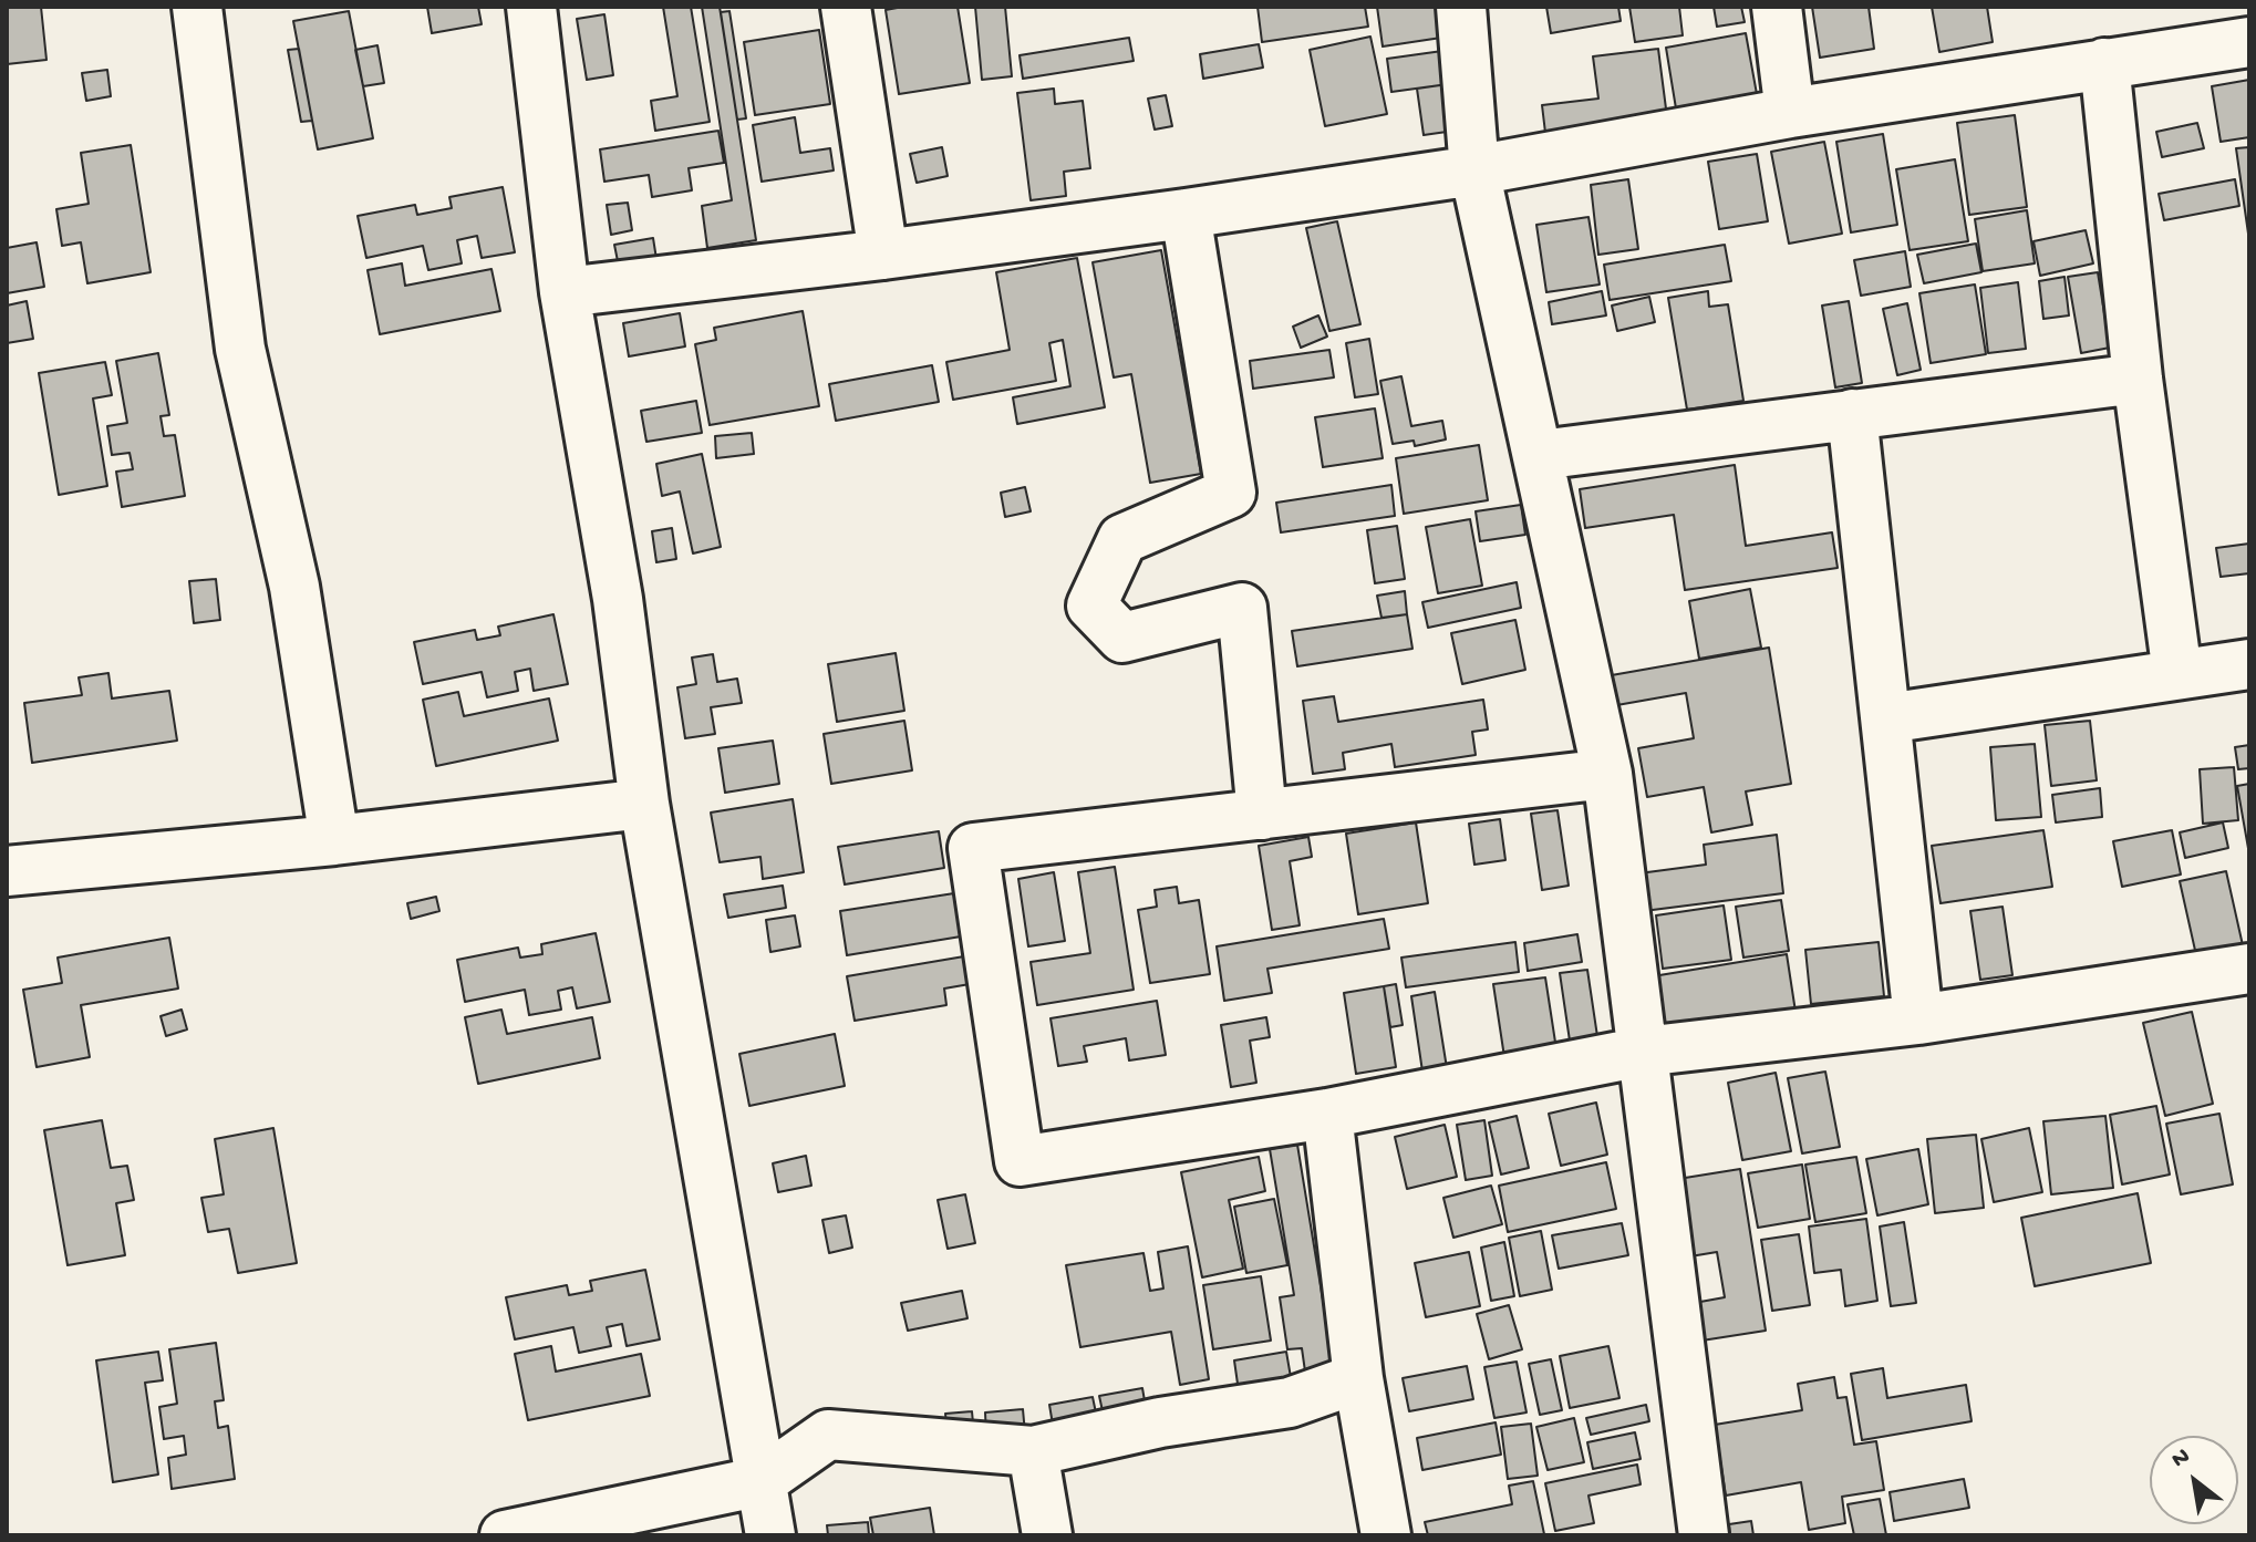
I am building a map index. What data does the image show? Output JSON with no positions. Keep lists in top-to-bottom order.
{
  "north": "top left"
}
